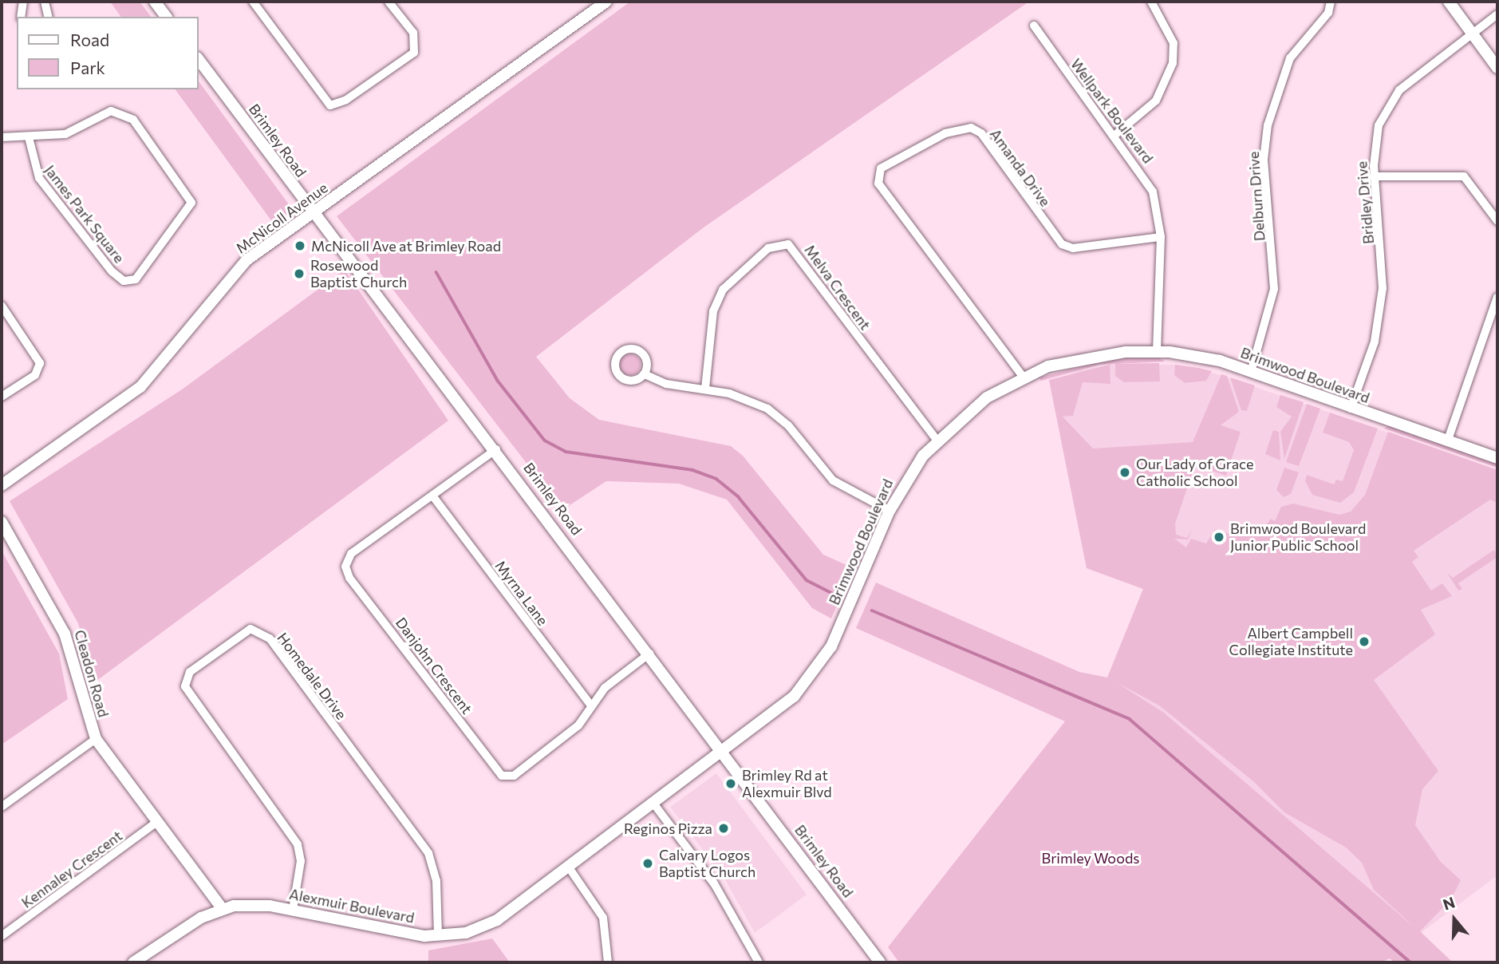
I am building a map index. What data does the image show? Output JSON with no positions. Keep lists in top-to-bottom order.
{
  "streets": {
    "street": [
      "Wellpark Boulevard",
      "Brimley Road",
      "Amanda Drive",
      "Delburn Drive",
      "Bridley Drive",
      "James Park Square",
      "McNicoll Avenue",
      "Melva Crescent",
      "Brimwood Boulevard",
      "Myrna Lane",
      "Danjohn Crescent",
      "Cleadon Road",
      "Homedale Drive",
      "Kennaley Crescent",
      "Alexmuir Boulevard"
    ]
  },
  "crossings": [
    ["Wellpark Boulevard", "Amanda Drive"],
    ["Wellpark Boulevard", "Brimwood Boulevard"],
    ["Brimley Road", "McNicoll Avenue"],
    ["Brimley Road", "Brimwood Boulevard"],
    ["Brimley Road", "Danjohn Crescent"],
    ["Brimley Road", "Alexmuir Boulevard"],
    ["Amanda Drive", "Brimwood Boulevard"],
    ["Delburn Drive", "Brimwood Boulevard"],
    ["Bridley Drive", "Brimwood Boulevard"],
    ["Melva Crescent", "Brimwood Boulevard"],
    ["Brimwood Boulevard", "Alexmuir Boulevard"],
    ["Myrna Lane", "Danjohn Crescent"],
    ["Cleadon Road", "Kennaley Crescent"],
    ["Cleadon Road", "Alexmuir Boulevard"],
    ["Homedale Drive", "Alexmuir Boulevard"]
  ],
  "parks": ["Brimley Woods"],
  "places": [
    "McNicoll Ave at Brimley Road",
    "Rosewood Baptist Church",
    "Our Lady of Grace Catholic School",
    "Brimwood Boulevard Junior Public School",
    "Albert Campbell Collegiate Institute",
    "Brimley Rd at Alexmuir Blvd",
    "Reginos Pizza",
    "Calvary Logos Baptist Church"
  ],
  "legend": ["Road", "Park"],
  "north": "top"
}
